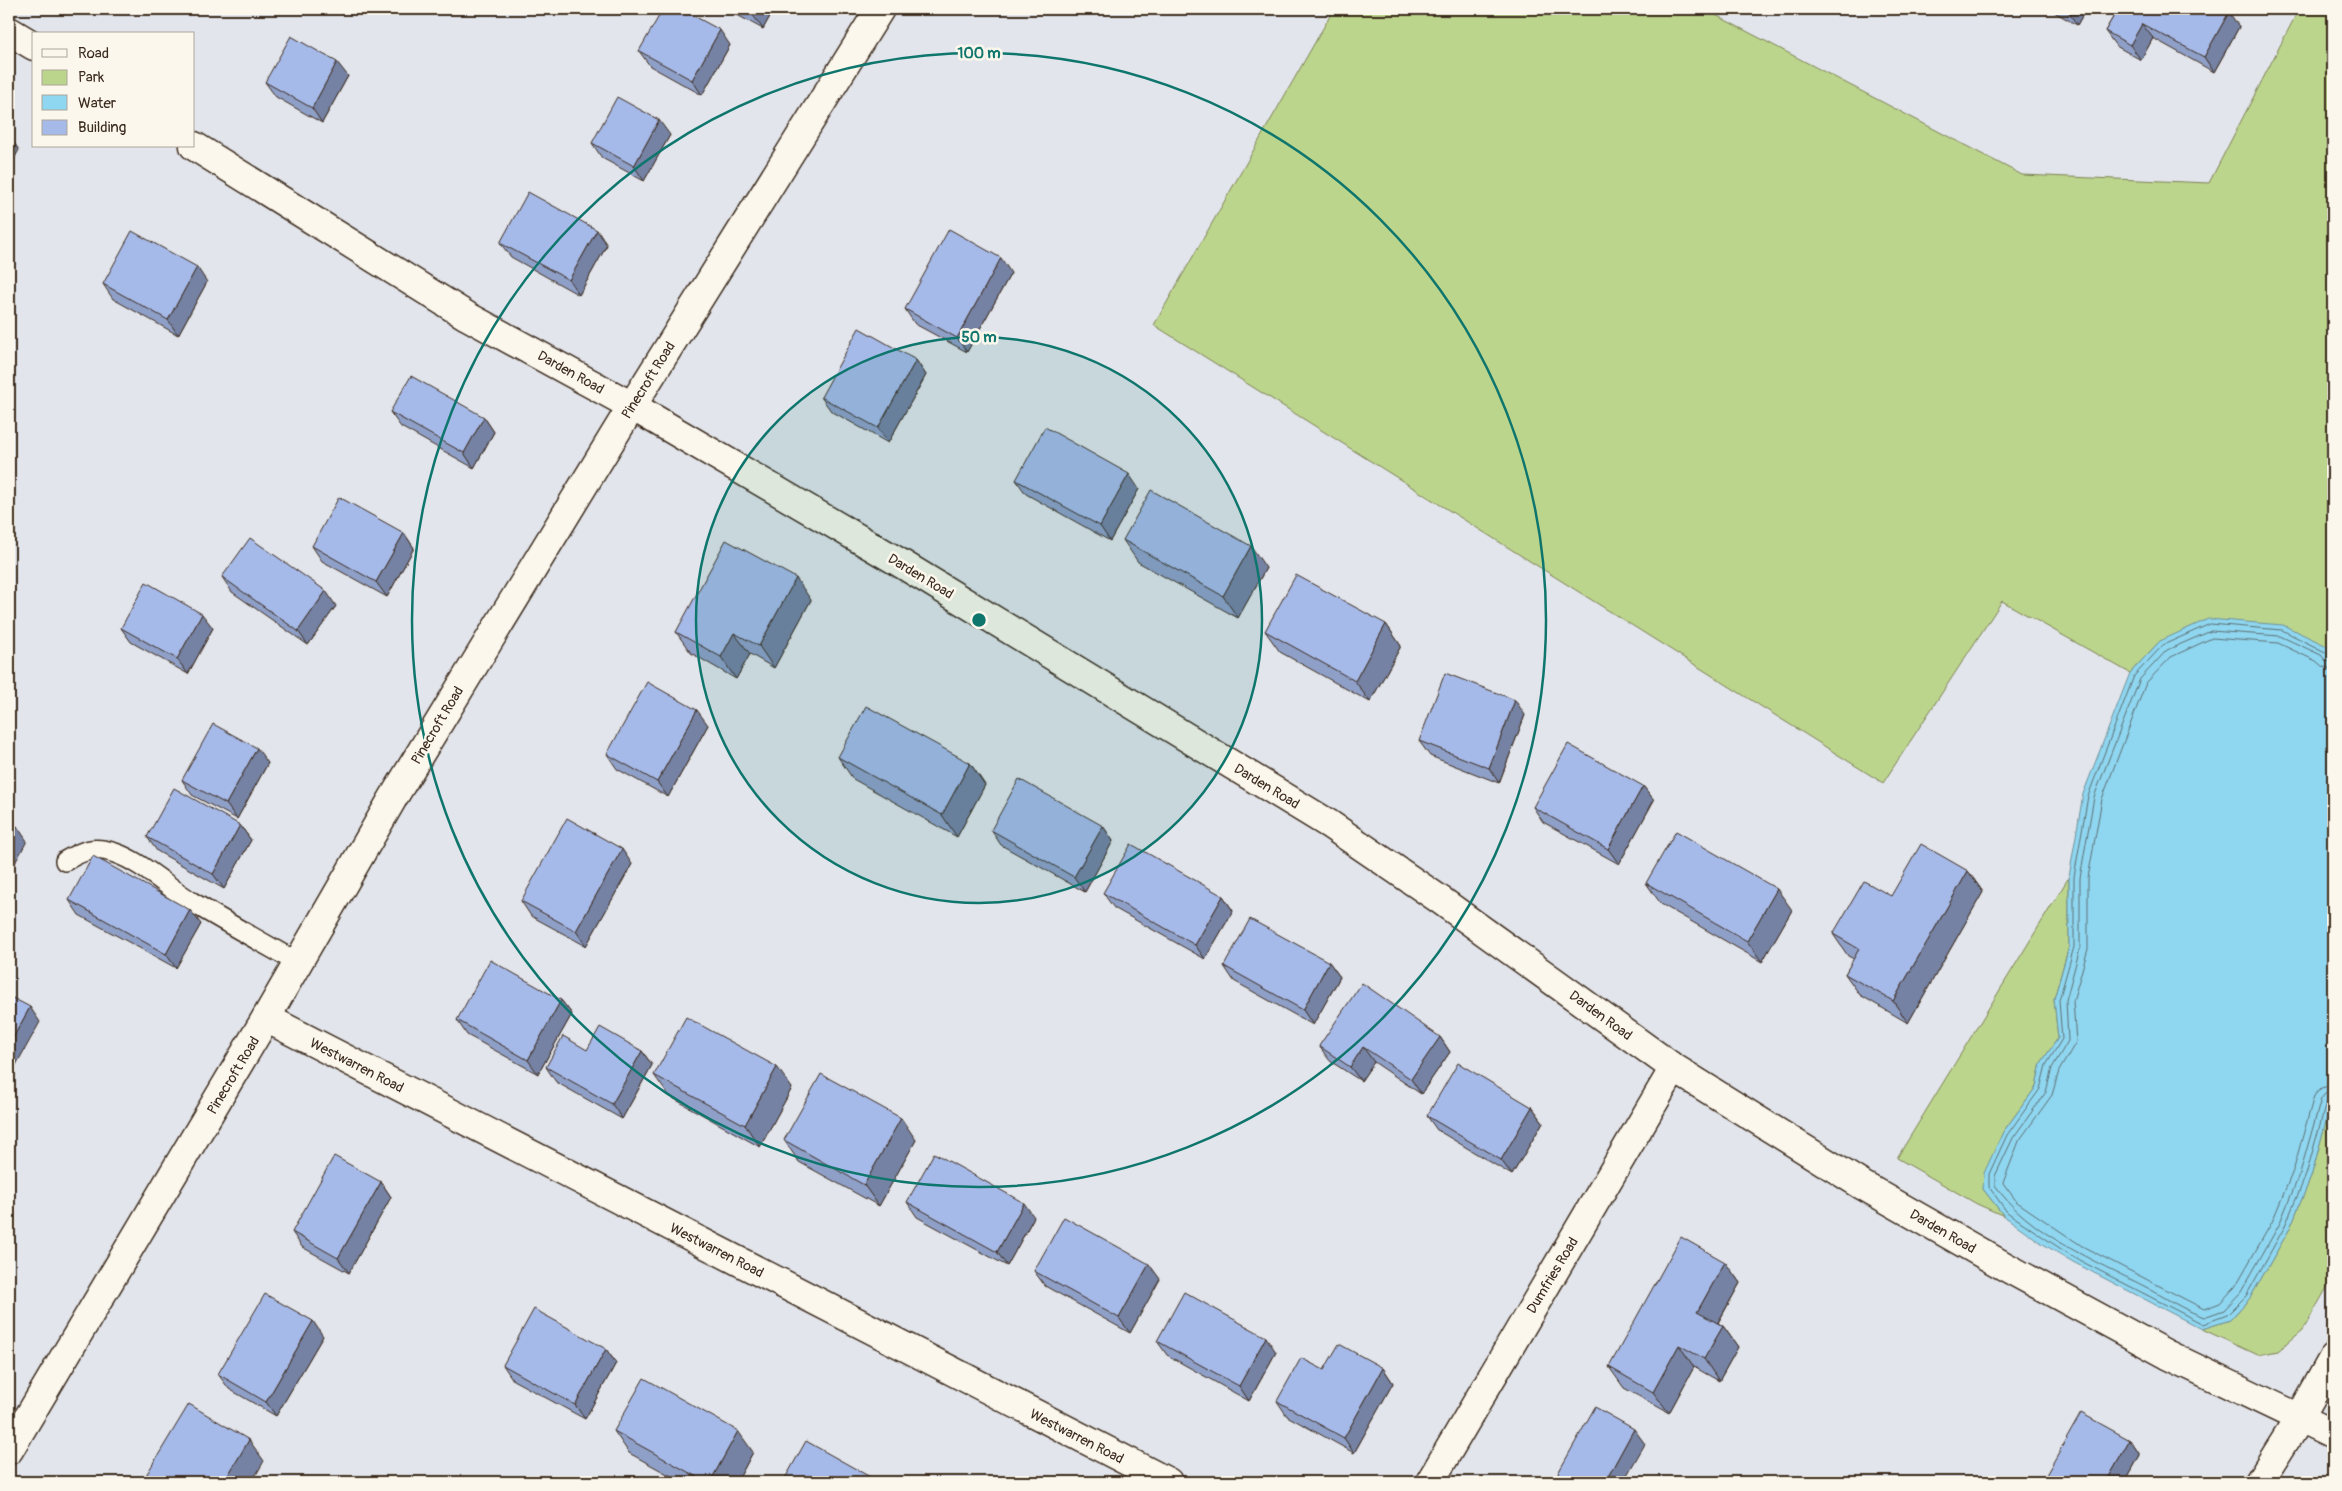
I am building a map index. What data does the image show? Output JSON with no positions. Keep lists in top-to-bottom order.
{
  "streets": {
    "street": [
      "Darden Road",
      "Pinecroft Road",
      "Westwarren Road",
      "Dumfries Road"
    ]
  },
  "crossings": [
    ["Darden Road", "Pinecroft Road"],
    ["Darden Road", "Dumfries Road"],
    ["Pinecroft Road", "Westwarren Road"]
  ],
  "legend": [
    "Road",
    "Park",
    "Water",
    "Building"
  ],
  "rings": ["100 m", "50 m"]
}
